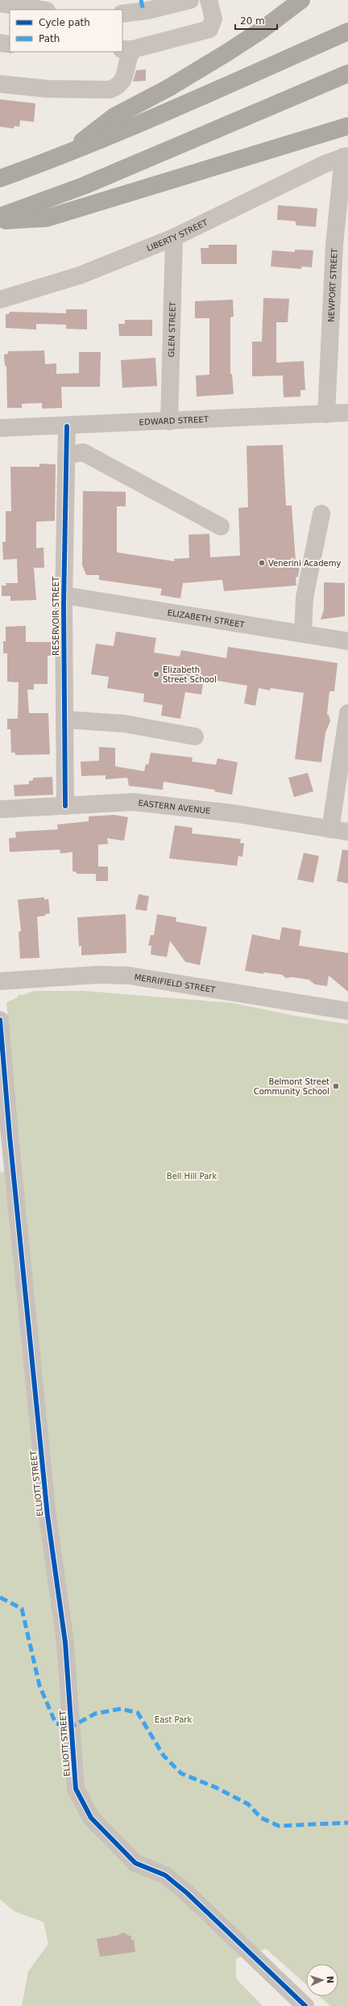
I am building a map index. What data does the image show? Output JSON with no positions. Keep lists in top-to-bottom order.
{
  "streets": {
    "street": [
      "LIBERTY STREET",
      "NEWPORT STREET",
      "GLEN STREET",
      "EDWARD STREET",
      "RESERVOIR STREET",
      "ELIZABETH STREET",
      "EASTERN AVENUE",
      "MERRIFIELD STREET",
      "ELLIOTT STREET"
    ]
  },
  "crossings": [
    ["LIBERTY STREET", "NEWPORT STREET"],
    ["LIBERTY STREET", "GLEN STREET"],
    ["NEWPORT STREET", "EDWARD STREET"],
    ["GLEN STREET", "EDWARD STREET"],
    ["EDWARD STREET", "RESERVOIR STREET"],
    ["RESERVOIR STREET", "ELIZABETH STREET"],
    ["RESERVOIR STREET", "EASTERN AVENUE"]
  ],
  "parks": ["Bell Hill Park", "East Park"],
  "places": ["Venerini Academy", "Elizabeth Street School", "Belmont Street Community School"],
  "legend": ["Cycle path", "Path"],
  "scale_bar": "20 m",
  "north": "right"
}
